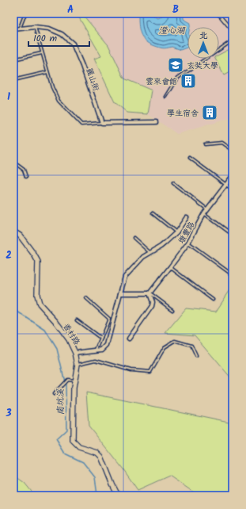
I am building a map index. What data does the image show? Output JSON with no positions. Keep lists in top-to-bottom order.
{
  "streets": {
    "street": ["麗山街", "墩豐路", "香村路"]
  },
  "crossings": [
    ["墩豐路", "香村路"]
  ],
  "water": ["澄心湖", "南坑溪"],
  "places": {
    "school or university": ["玄奘大學"],
    "building": ["雲來會館", "學生宿舍"]
  },
  "scale_bar": "100 m",
  "north": "top",
  "grid": {
    "columns": ["A", "B"],
    "rows": ["1", "2", "3"]
  }
}
